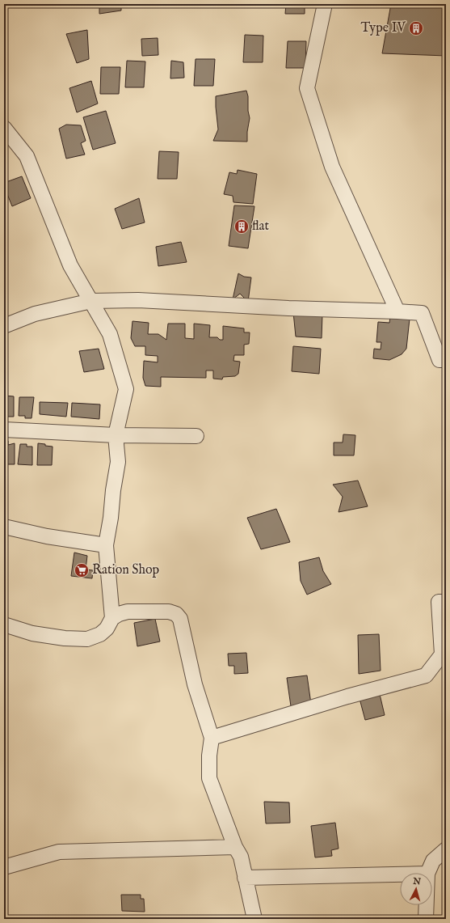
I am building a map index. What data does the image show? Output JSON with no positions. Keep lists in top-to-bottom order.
{
  "places": {
    "building": ["Type IV", "flat"],
    "supermarket": ["Ration Shop"]
  },
  "north": "top"
}
